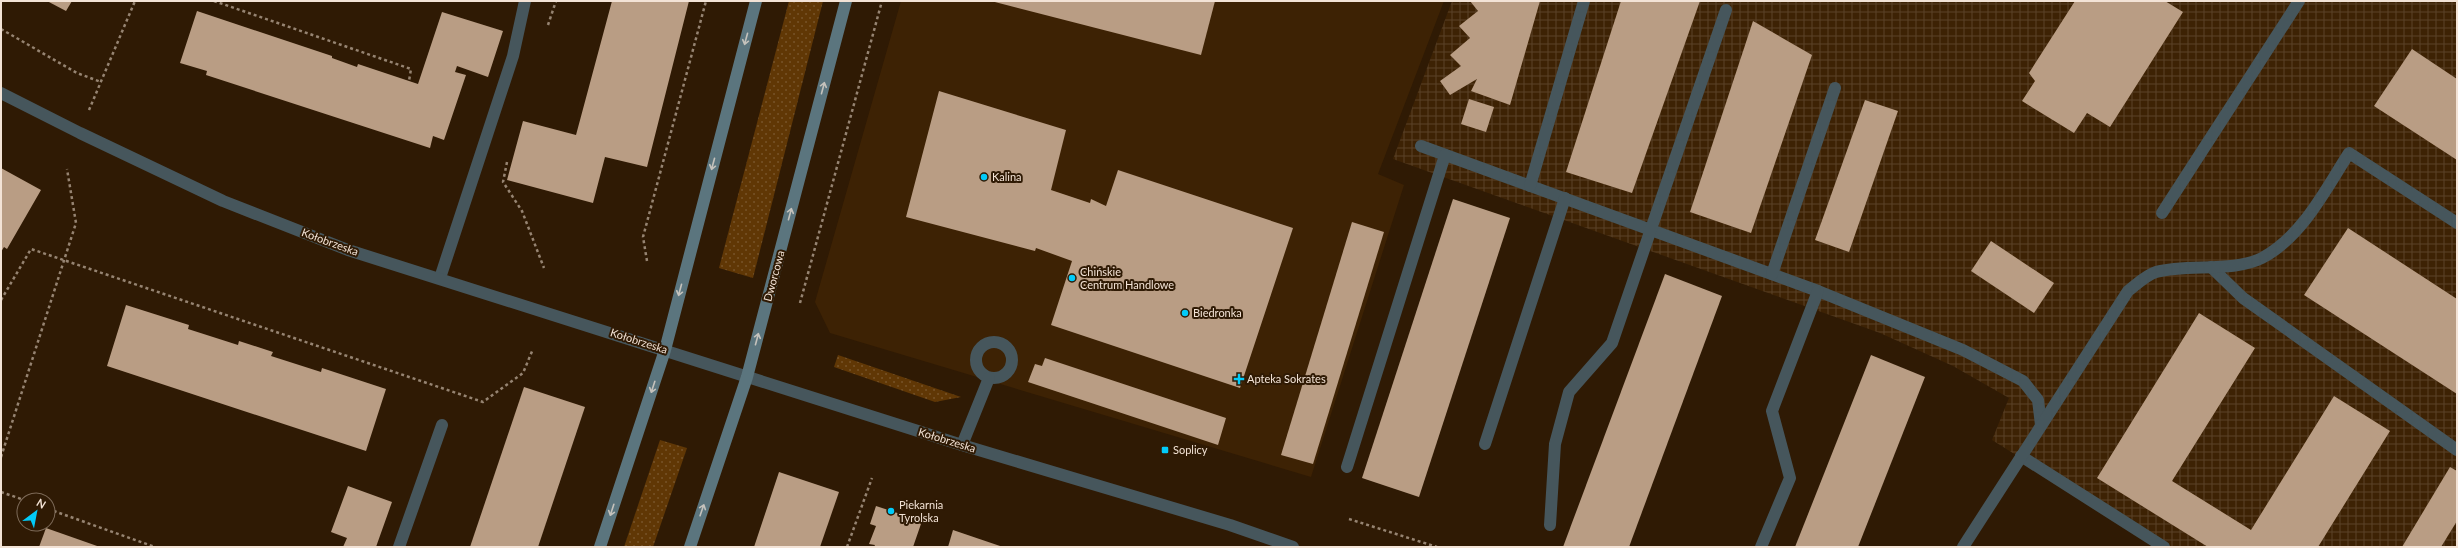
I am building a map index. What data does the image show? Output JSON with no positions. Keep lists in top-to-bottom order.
{
  "streets": {
    "street": ["Kołobrzeska", "Dworcowa"]
  },
  "crossings": [
    ["Kołobrzeska", "Dworcowa"]
  ],
  "places": {
    "other": [
      "Kalina",
      "Chińskie Centrum Handlowe",
      "Biedronka",
      "Piekarnia Tyrolska"
    ],
    "health": ["Apteka Sokrates"],
    "transit": ["Soplicy"]
  },
  "north": "top right"
}
